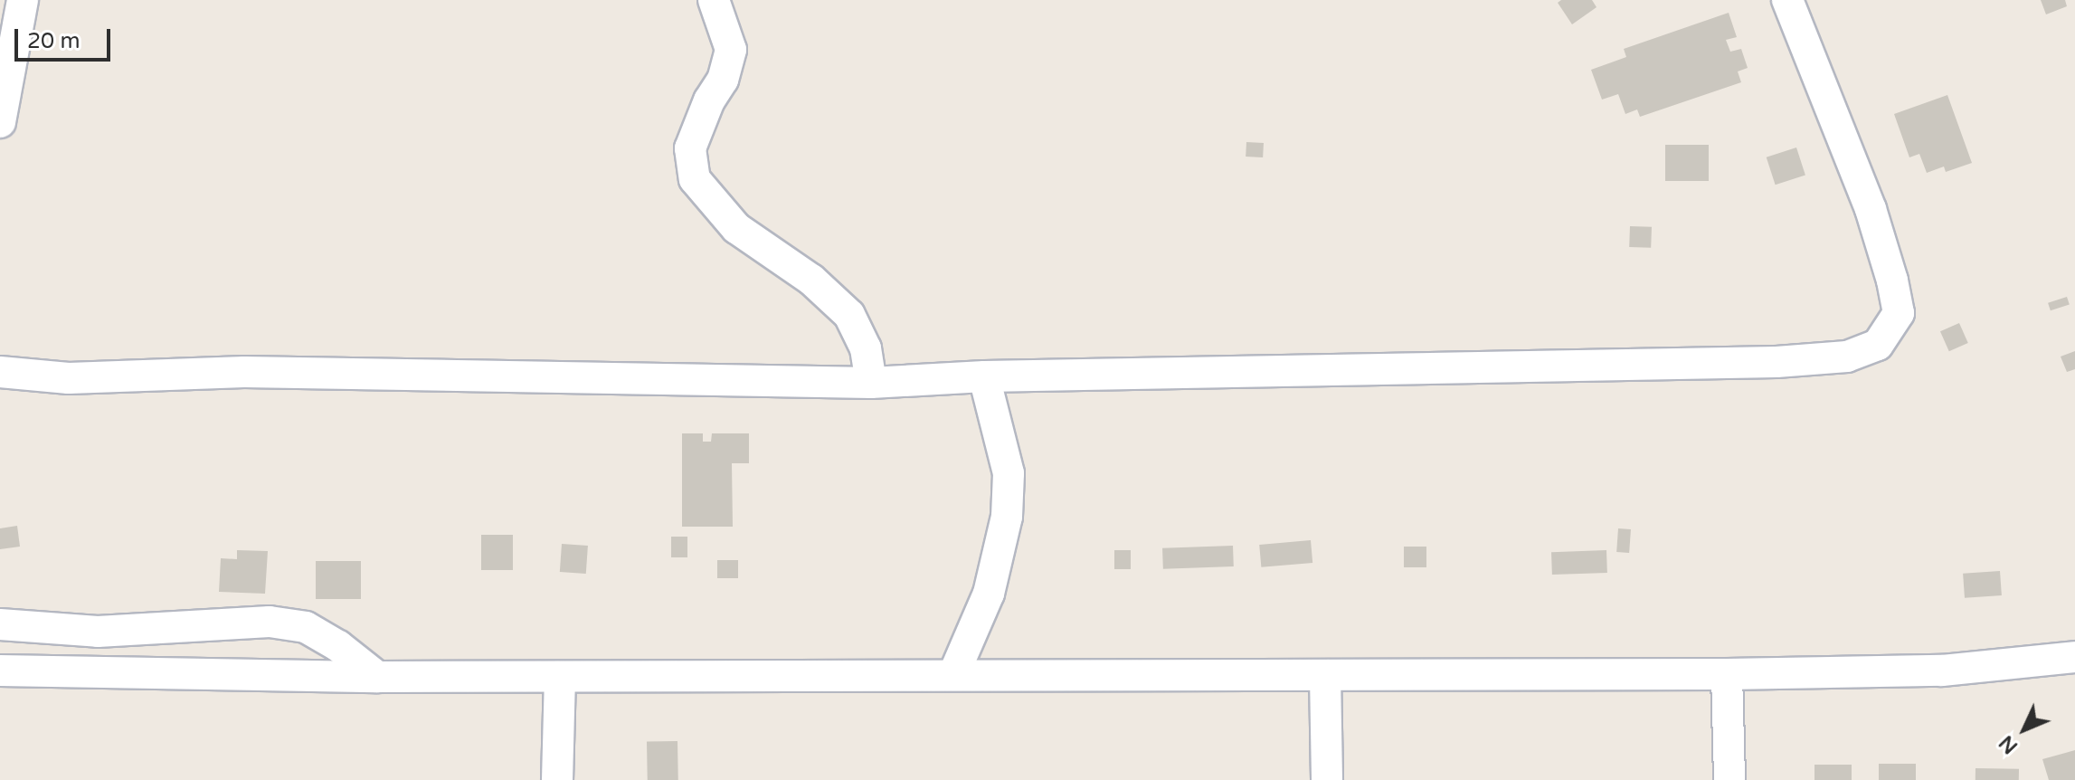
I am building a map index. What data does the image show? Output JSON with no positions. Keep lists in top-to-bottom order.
{
  "scale_bar": "20 m",
  "north": "bottom left"
}
